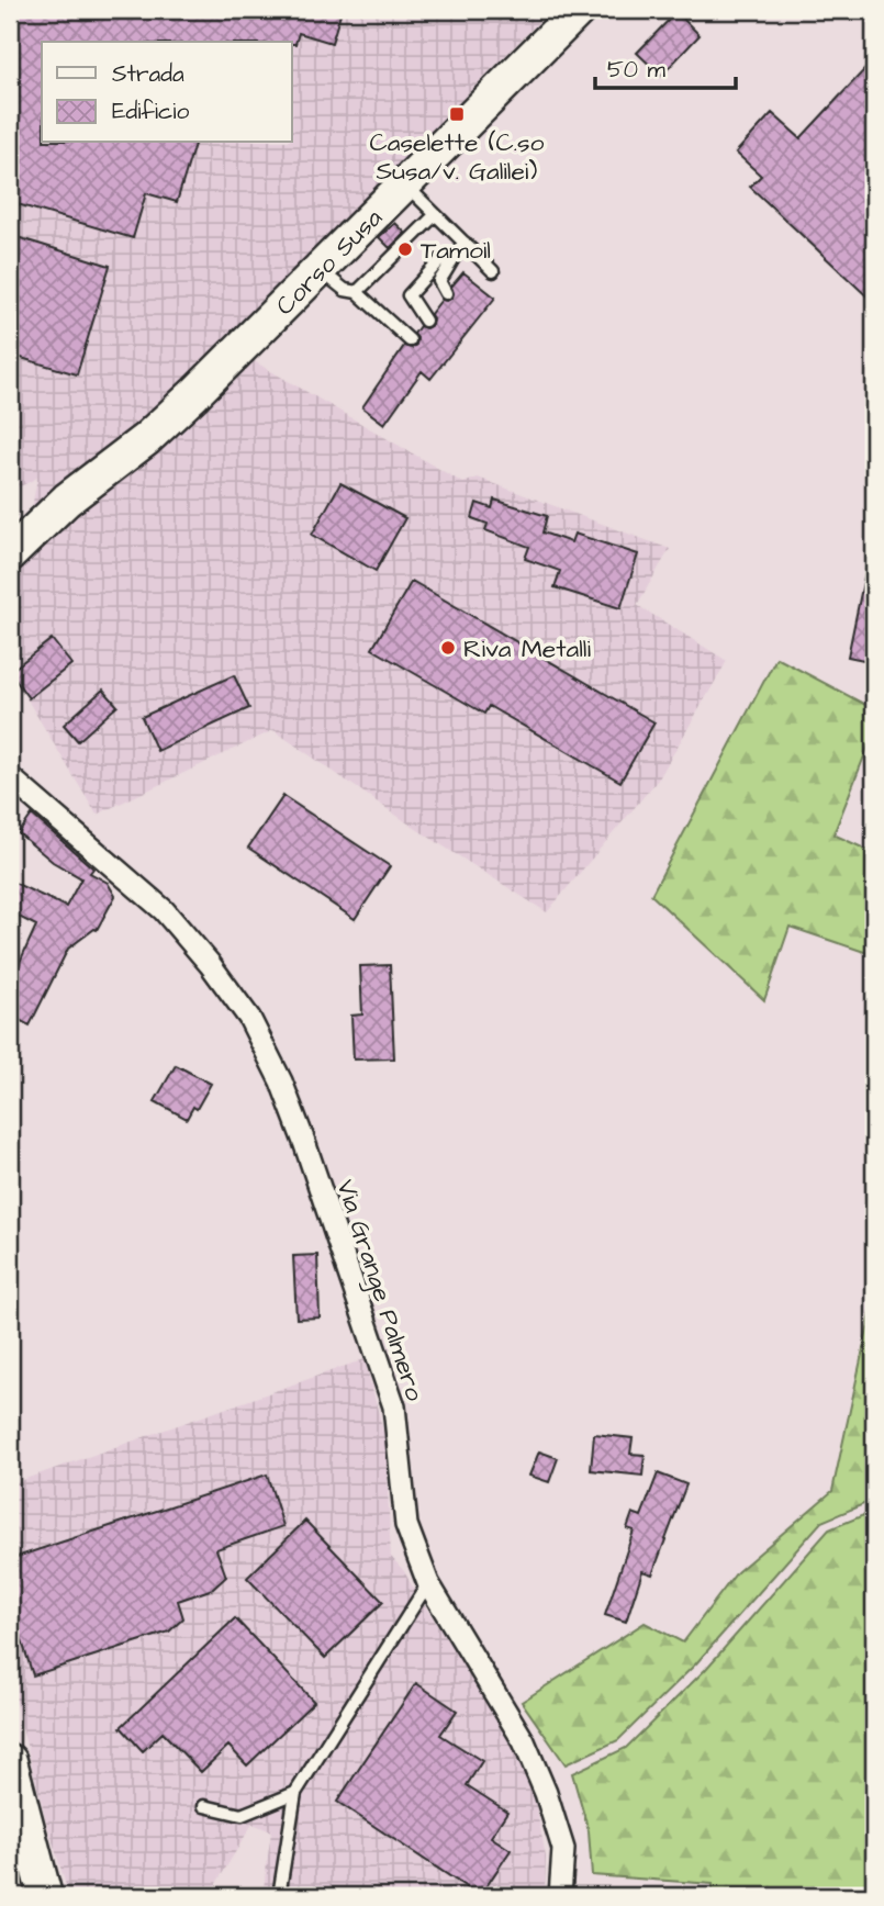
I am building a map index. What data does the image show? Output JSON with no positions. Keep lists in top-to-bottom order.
{
  "streets": {
    "main road": ["Corso Susa"],
    "street": ["Via Grange Palmero"]
  },
  "places": {
    "transit": ["Caselette (C.so Susa/v. Galilei)"],
    "other": ["Tamoil", "Riva Metalli"]
  },
  "legend": ["Strada", "Edificio"],
  "scale_bar": "50 m"
}
